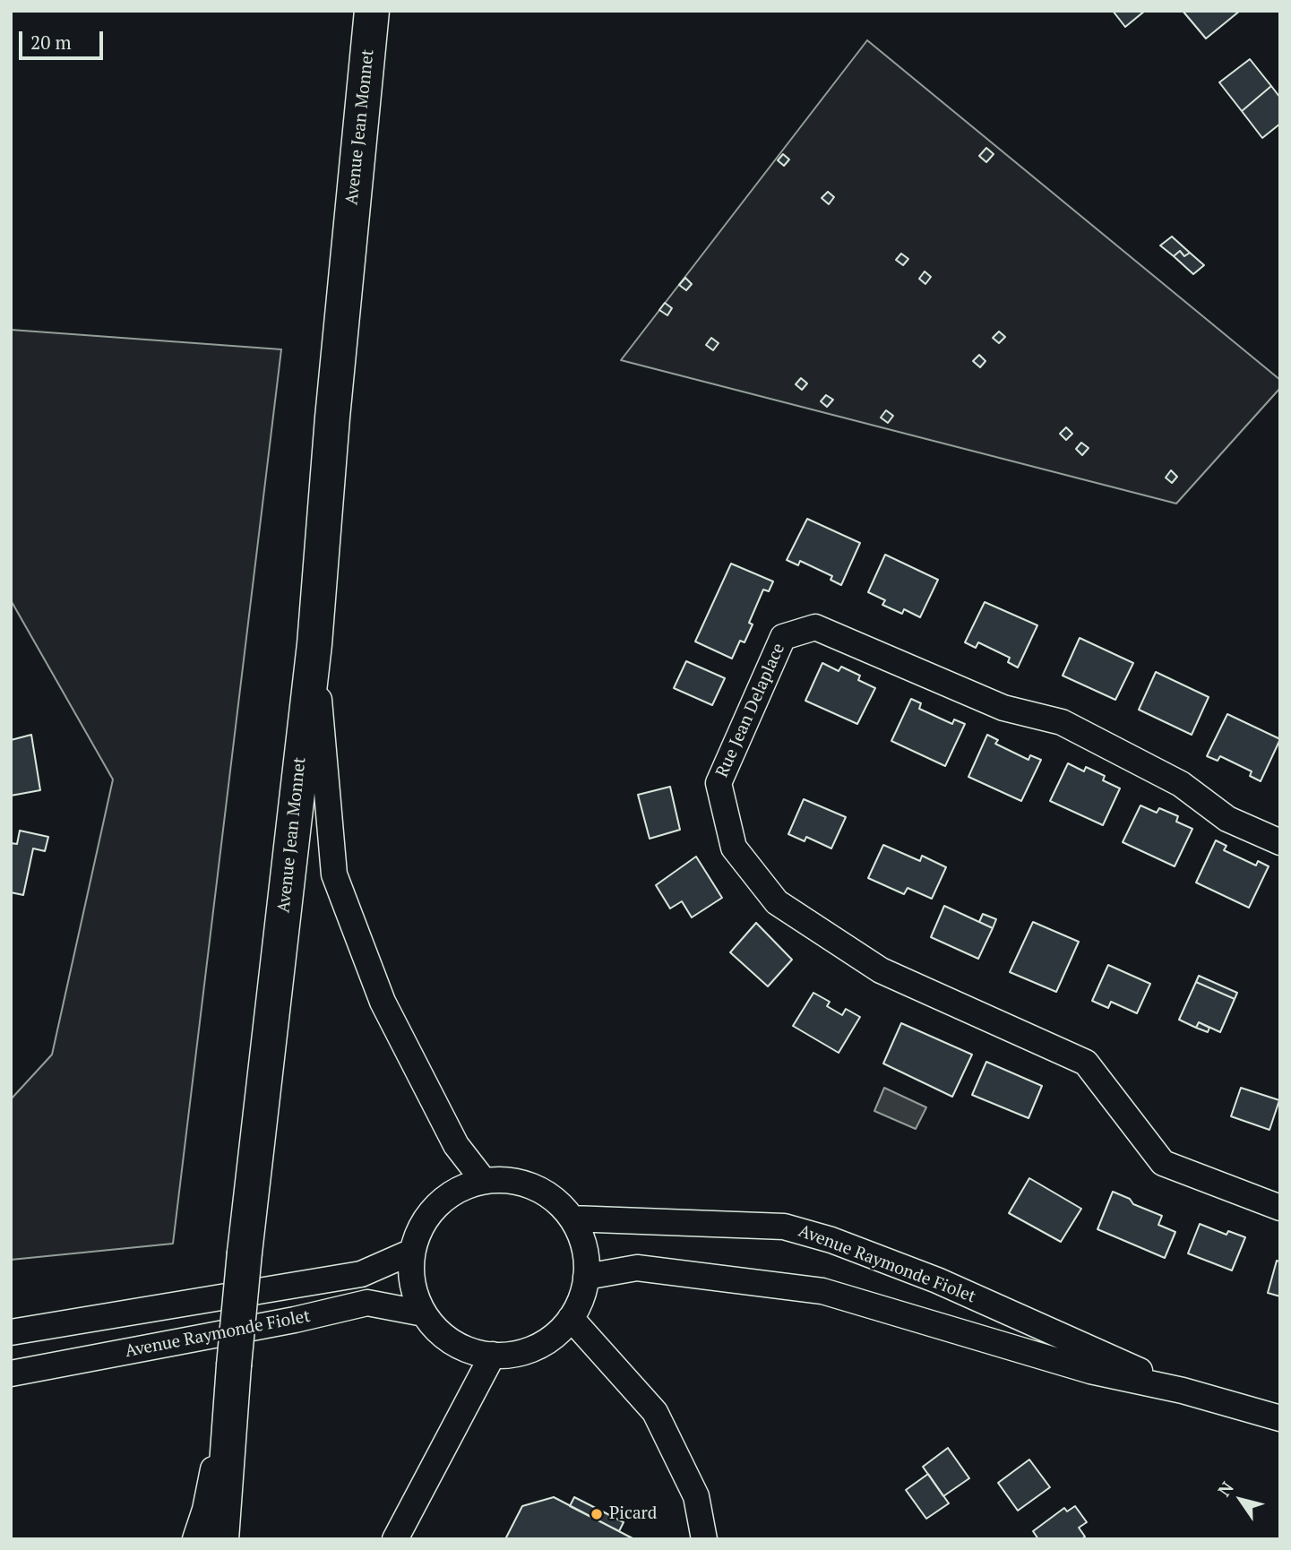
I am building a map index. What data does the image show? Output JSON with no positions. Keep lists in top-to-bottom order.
{
  "streets": {
    "main road": ["Avenue Jean Monnet"],
    "street": ["Rue Jean Delaplace", "Avenue Raymonde Fiolet"]
  },
  "places": ["Picard"],
  "scale_bar": "20 m",
  "north": "top left"
}
